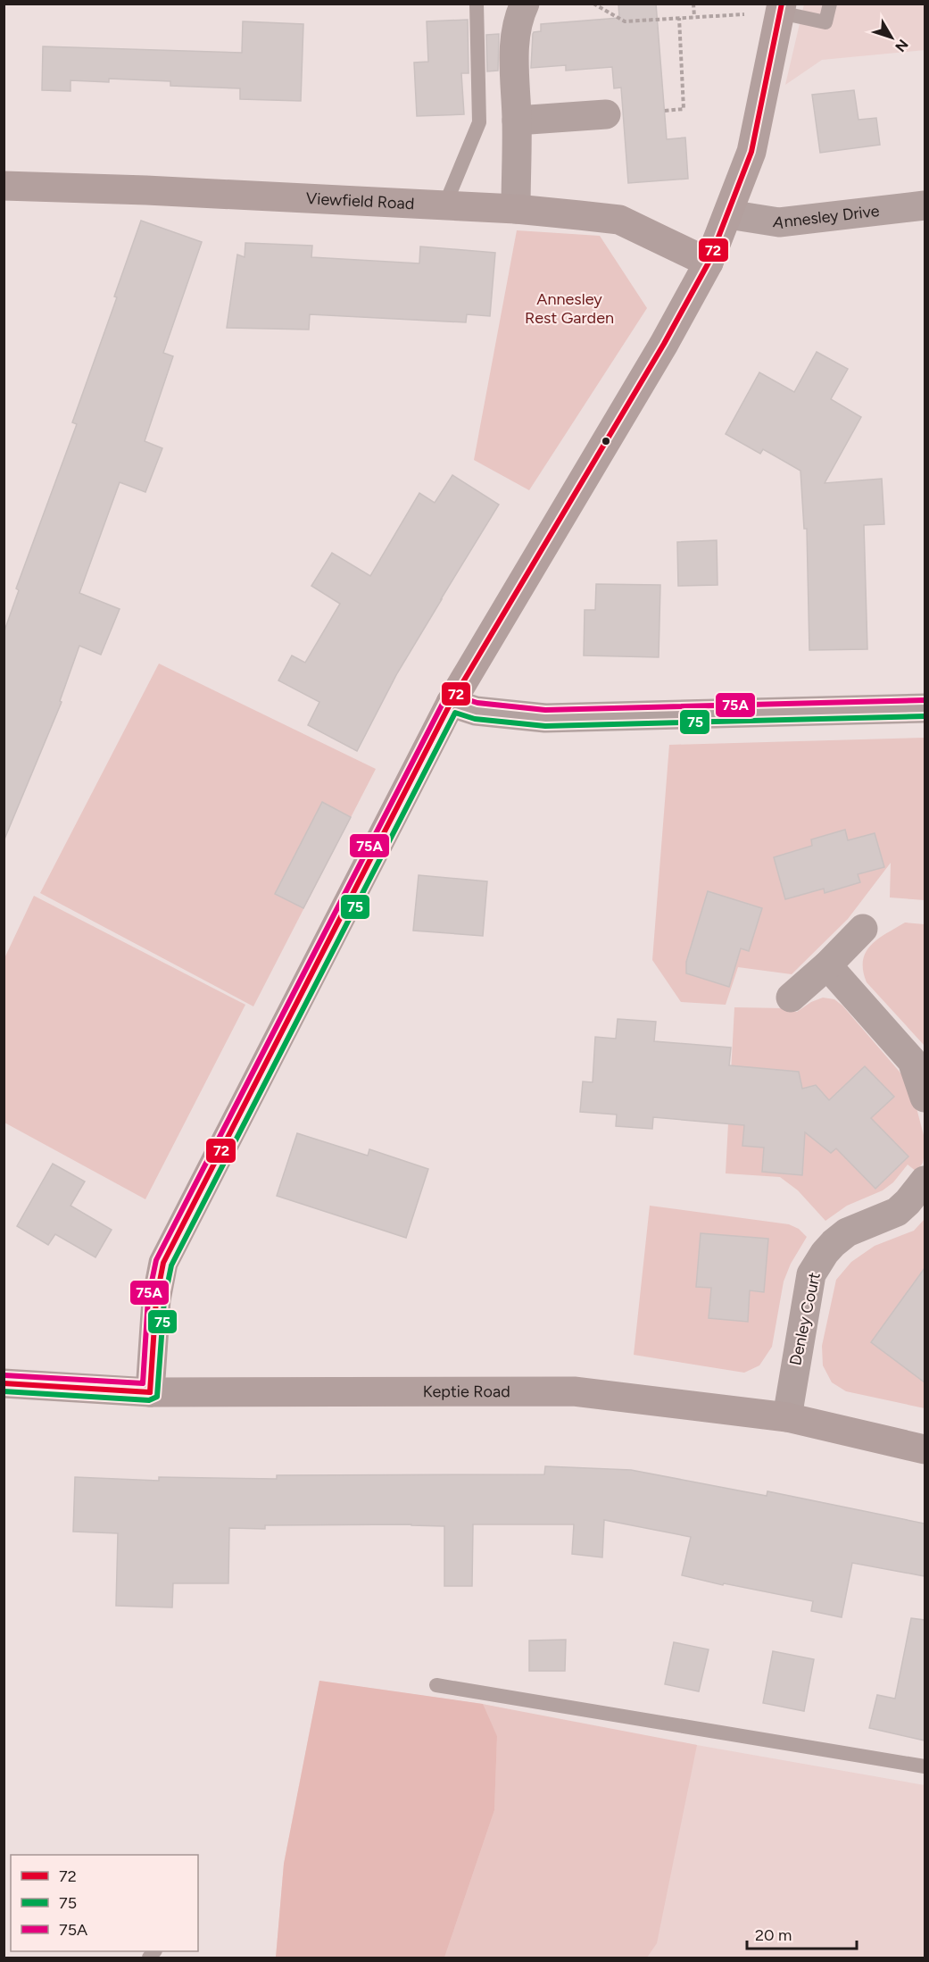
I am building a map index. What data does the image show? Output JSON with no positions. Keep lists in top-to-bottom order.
{
  "streets": {
    "main road": ["Viewfield Road", "Keptie Road"],
    "street": ["Annesley Drive", "Denley Court"]
  },
  "crossings": [
    ["Denley Court", "Keptie Road"]
  ],
  "parks": ["Annesley Rest Garden"],
  "lines": ["transit line 72", "transit line 75A", "transit line 75"],
  "legend": ["72", "75", "75A"],
  "scale_bar": "20 m",
  "north": "bottom right"
}
